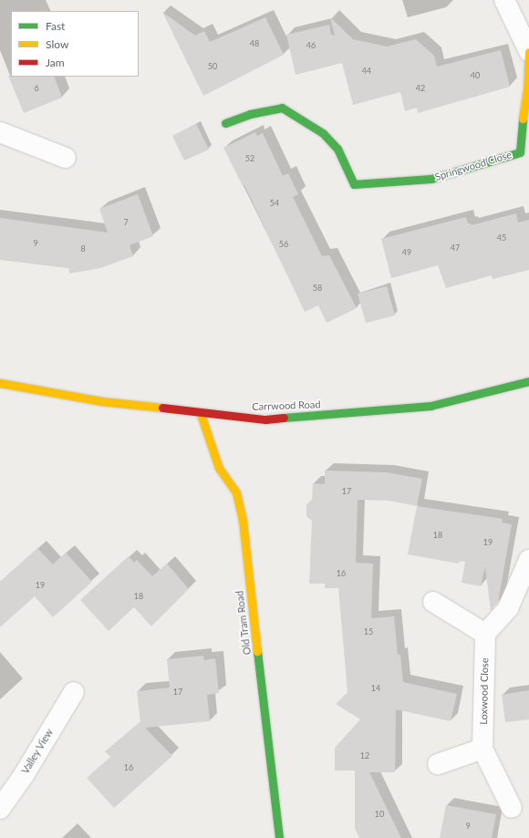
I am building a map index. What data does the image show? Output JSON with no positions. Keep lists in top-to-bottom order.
{
  "streets": {
    "street": [
      "Springwood Close",
      "Carrwood Road",
      "Old Tram Road",
      "Loxwood Close",
      "Valley View"
    ]
  },
  "crossings": [
    ["Carrwood Road", "Old Tram Road"]
  ],
  "house_numbers": [
    "48",
    "46",
    "50",
    "44",
    "40",
    "6",
    "42",
    "52",
    "54",
    "7",
    "45",
    "9",
    "56",
    "47",
    "8",
    "49",
    "58",
    "17",
    "18",
    "19",
    "16",
    "19",
    "18",
    "15",
    "14",
    "17",
    "12",
    "16",
    "10",
    "9"
  ],
  "legend": ["Fast", "Slow", "Jam"]
}
